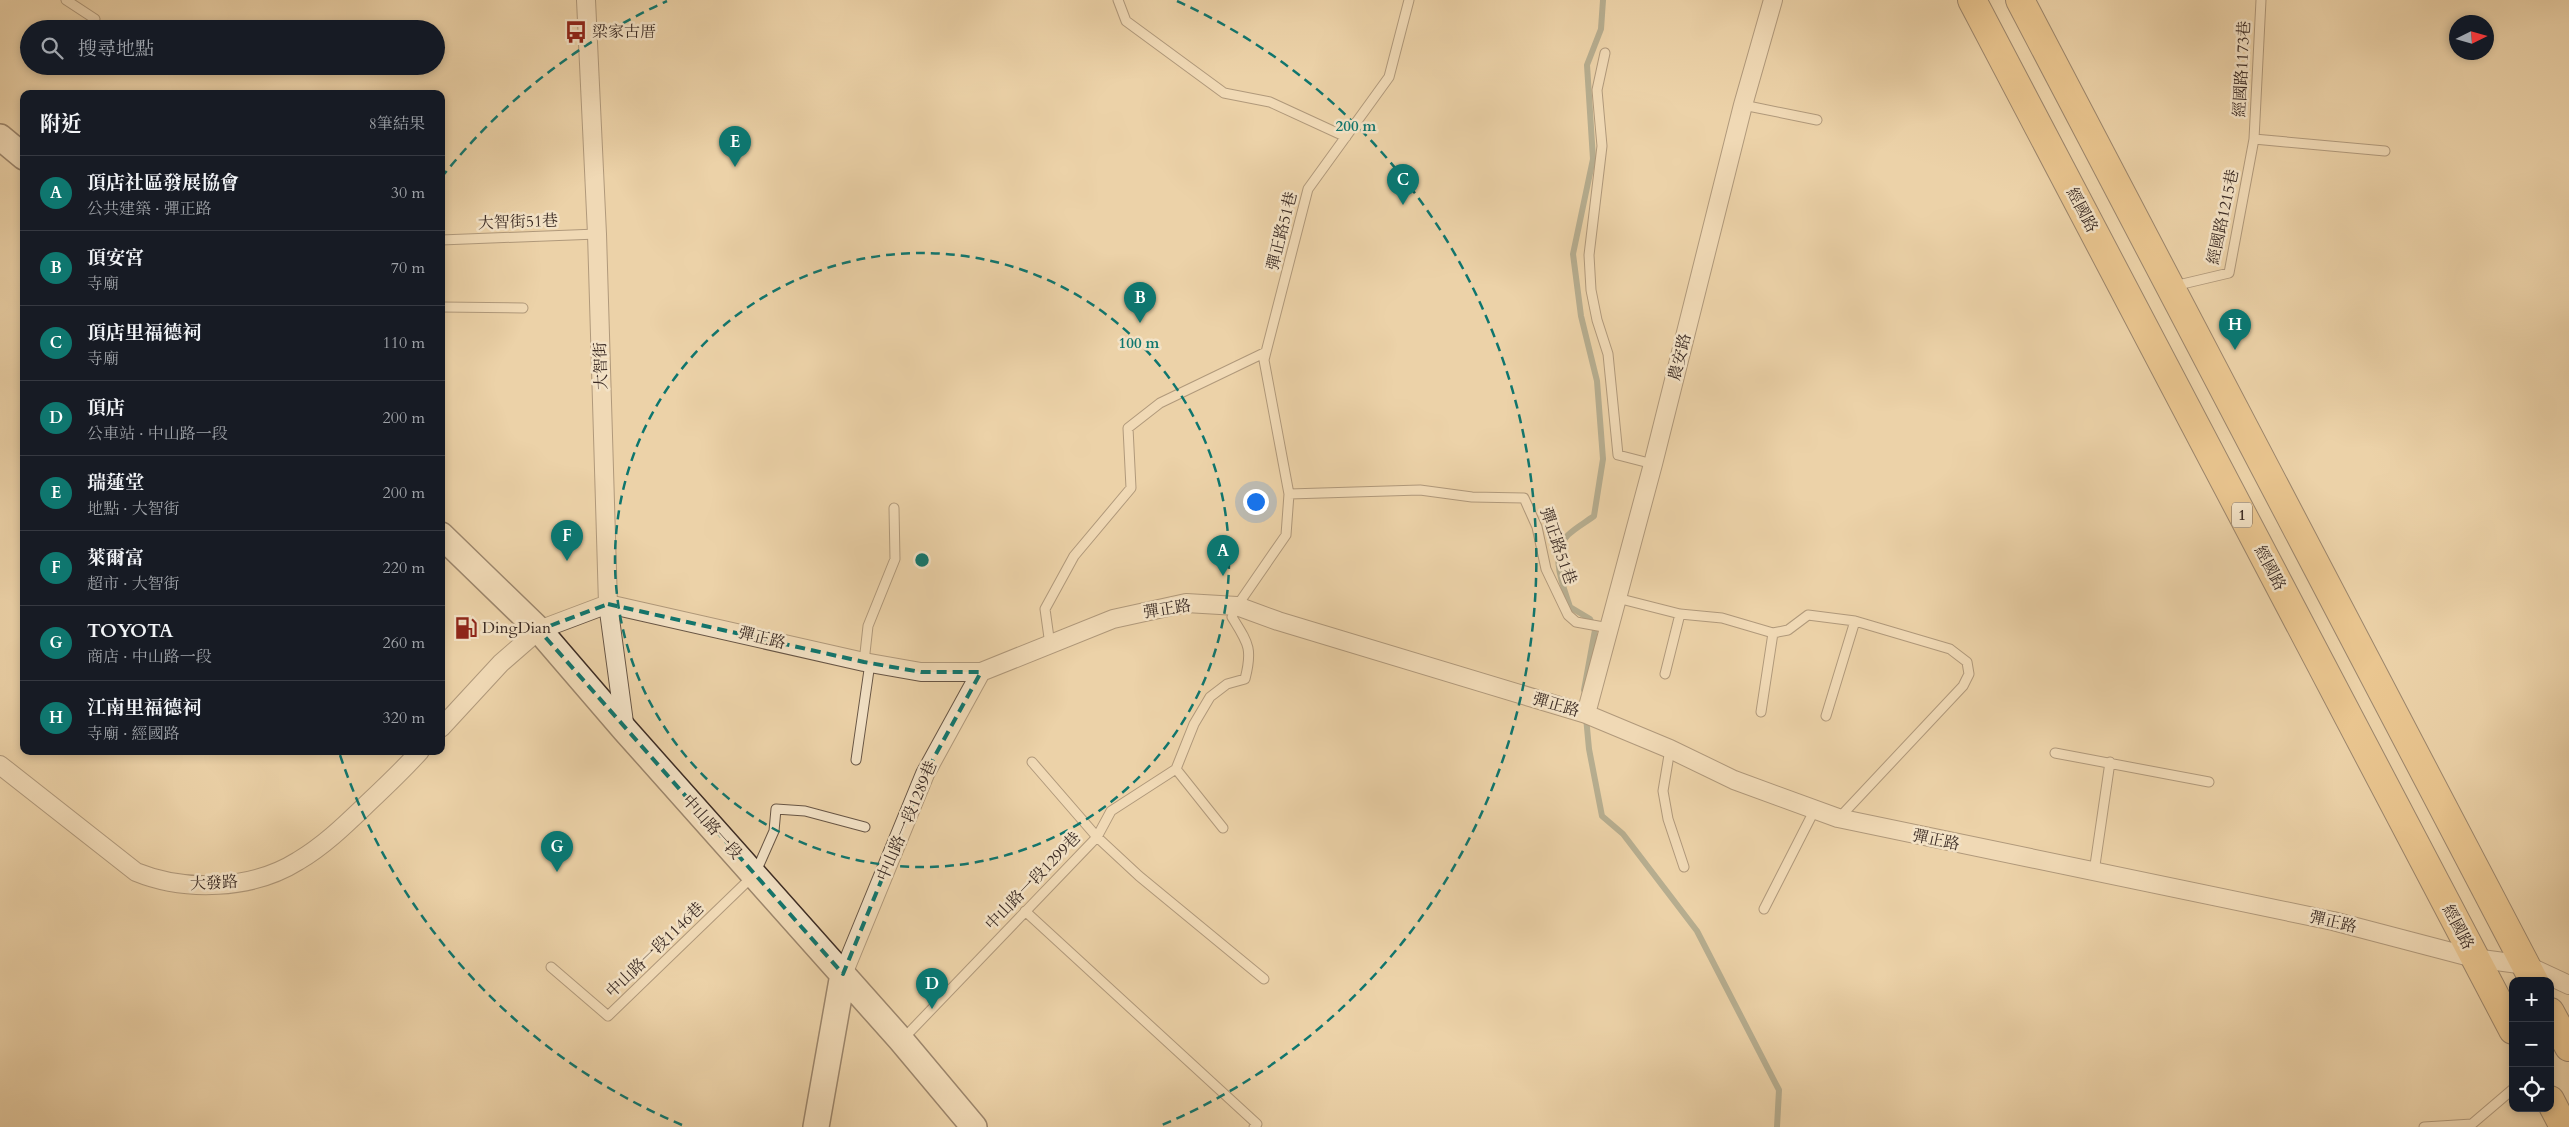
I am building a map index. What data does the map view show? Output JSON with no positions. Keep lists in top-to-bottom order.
{
  "streets": {
    "main road": ["經國路", "1"],
    "street": [
      "農安路",
      "大智街",
      "彈正路",
      "中山路一段1289巷",
      "中山路一段",
      "大發路"
    ],
    "lane": [
      "經國路1173巷",
      "經國路1215巷",
      "大智街51巷",
      "彈正路51巷",
      "中山路一段1299巷",
      "中山路一段1146巷"
    ]
  },
  "crossings": [
    ["經國路1173巷", "經國路1215巷"],
    ["經國路", "彈正路"],
    ["大智街51巷", "大智街"],
    ["彈正路51巷", "農安路"],
    ["彈正路51巷", "彈正路"],
    ["農安路", "彈正路"],
    ["大智街", "彈正路"],
    ["大智街", "中山路一段"],
    ["彈正路", "中山路一段1289巷"],
    ["中山路一段1289巷", "中山路一段"],
    ["中山路一段", "中山路一段1299巷"],
    ["中山路一段", "中山路一段1146巷"]
  ],
  "places": {
    "bus stop": ["梁家古厝"],
    "fuel station": ["DingDian"]
  },
  "north": "right",
  "page": {
    "search": "搜尋地點",
    "heading": ["附近", "8筆結果"],
    "pins": [
      "E",
      "C",
      "B",
      "H",
      "F",
      "A",
      "G",
      "D"
    ],
    "list": [
      {
        "mark": "A",
        "name": "頂店社區發展協會",
        "note": "公共建築 · 彈正路",
        "value": "30 m"
      },
      {
        "mark": "B",
        "name": "頂安宮",
        "note": "寺廟",
        "value": "70 m"
      },
      {
        "mark": "C",
        "name": "頂店里福德祠",
        "note": "寺廟",
        "value": "110 m"
      },
      {
        "mark": "D",
        "name": "頂店",
        "note": "公車站 · 中山路一段",
        "value": "200 m"
      },
      {
        "mark": "E",
        "name": "瑞蓮堂",
        "note": "地點 · 大智街",
        "value": "200 m"
      },
      {
        "mark": "F",
        "name": "萊爾富",
        "note": "超市 · 大智街",
        "value": "220 m"
      },
      {
        "mark": "G",
        "name": "TOYOTA",
        "note": "商店 · 中山路一段",
        "value": "260 m"
      },
      {
        "mark": "H",
        "name": "江南里福德祠",
        "note": "寺廟 · 經國路",
        "value": "320 m"
      }
    ],
    "map_buttons": ["+", "−"]
  },
  "rings": ["200 m", "100 m"]
}
